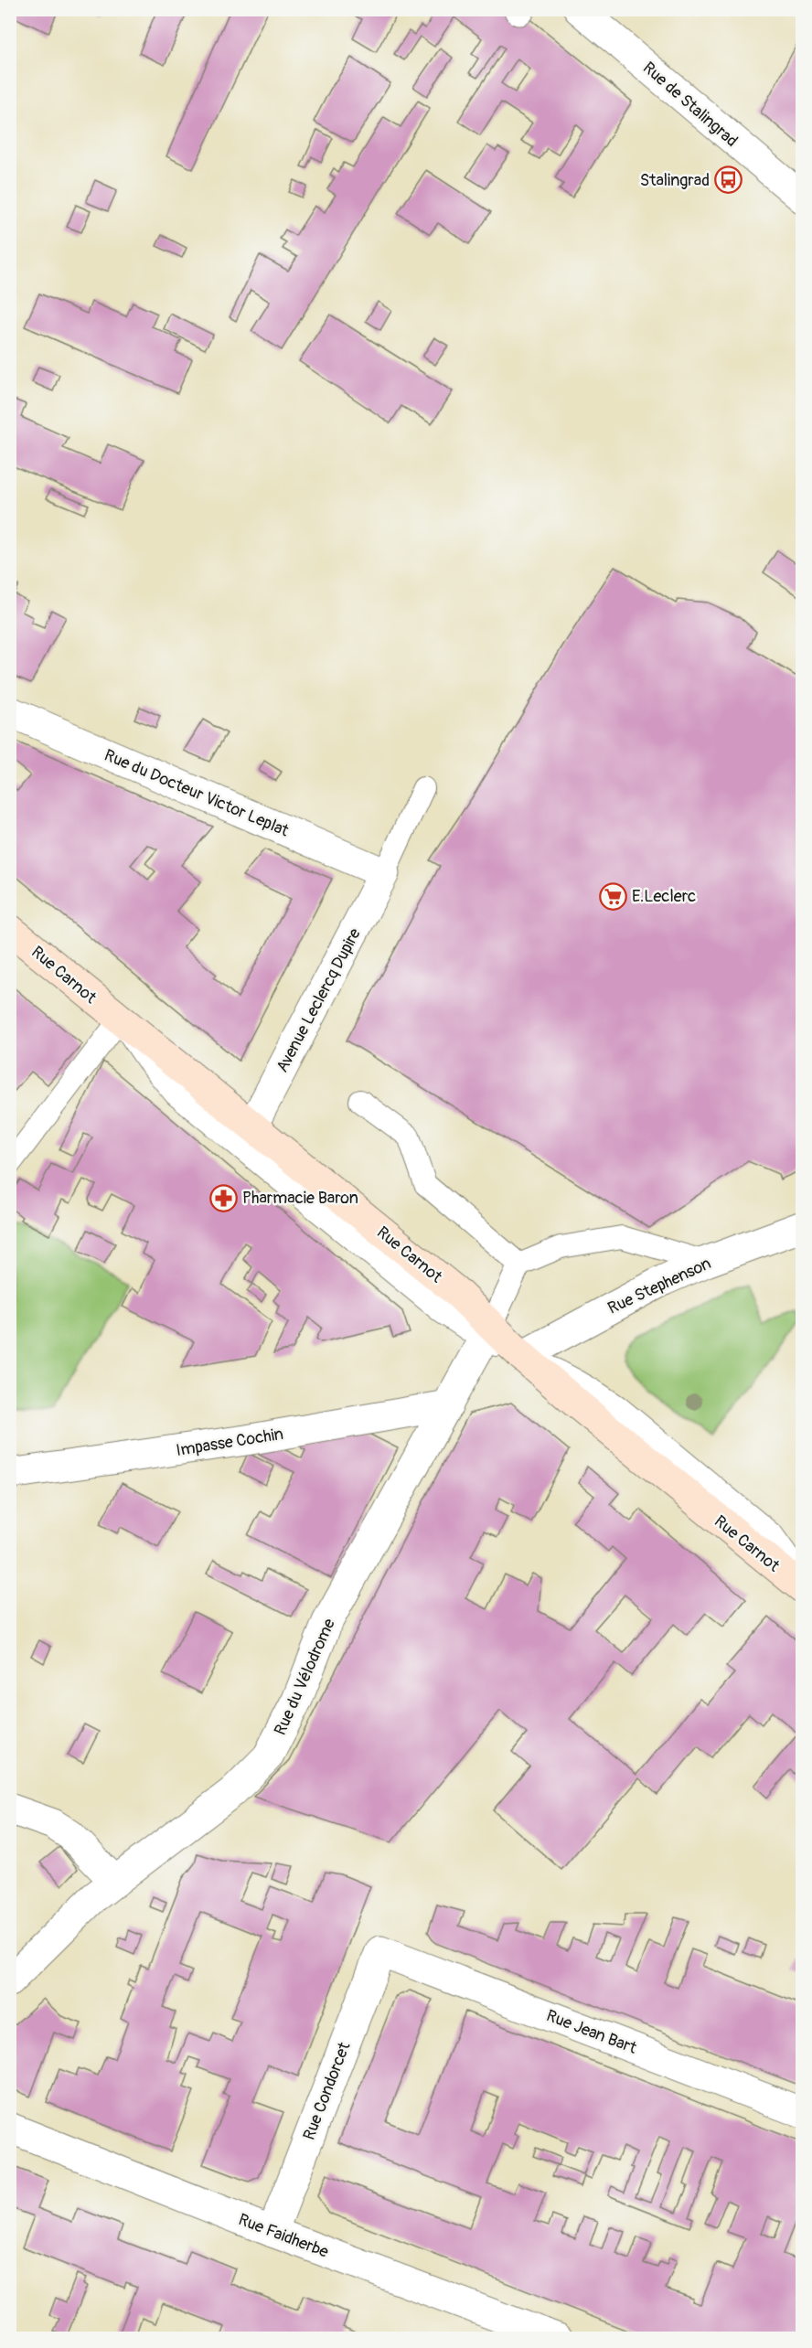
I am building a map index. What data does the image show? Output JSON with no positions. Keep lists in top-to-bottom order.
{
  "streets": {
    "main road": ["Rue Carnot"],
    "street": [
      "Rue de Stalingrad",
      "Rue du Docteur Victor Leplat",
      "Avenue Leclercq Dupire",
      "Rue Stephenson",
      "Impasse Cochin",
      "Rue du Vélodrome",
      "Rue Jean Bart",
      "Rue Condorcet",
      "Rue Faidherbe"
    ]
  },
  "crossings": [
    ["Rue du Docteur Victor Leplat", "Avenue Leclercq Dupire"],
    ["Rue Carnot", "Avenue Leclercq Dupire"],
    ["Rue Carnot", "Rue Stephenson"],
    ["Rue Carnot", "Rue du Vélodrome"],
    ["Impasse Cochin", "Rue du Vélodrome"],
    ["Rue Jean Bart", "Rue Condorcet"],
    ["Rue Condorcet", "Rue Faidherbe"]
  ],
  "places": {
    "bus stop": ["Stalingrad"],
    "supermarket": ["E.Leclerc"],
    "pharmacy": ["Pharmacie Baron"]
  }
}
